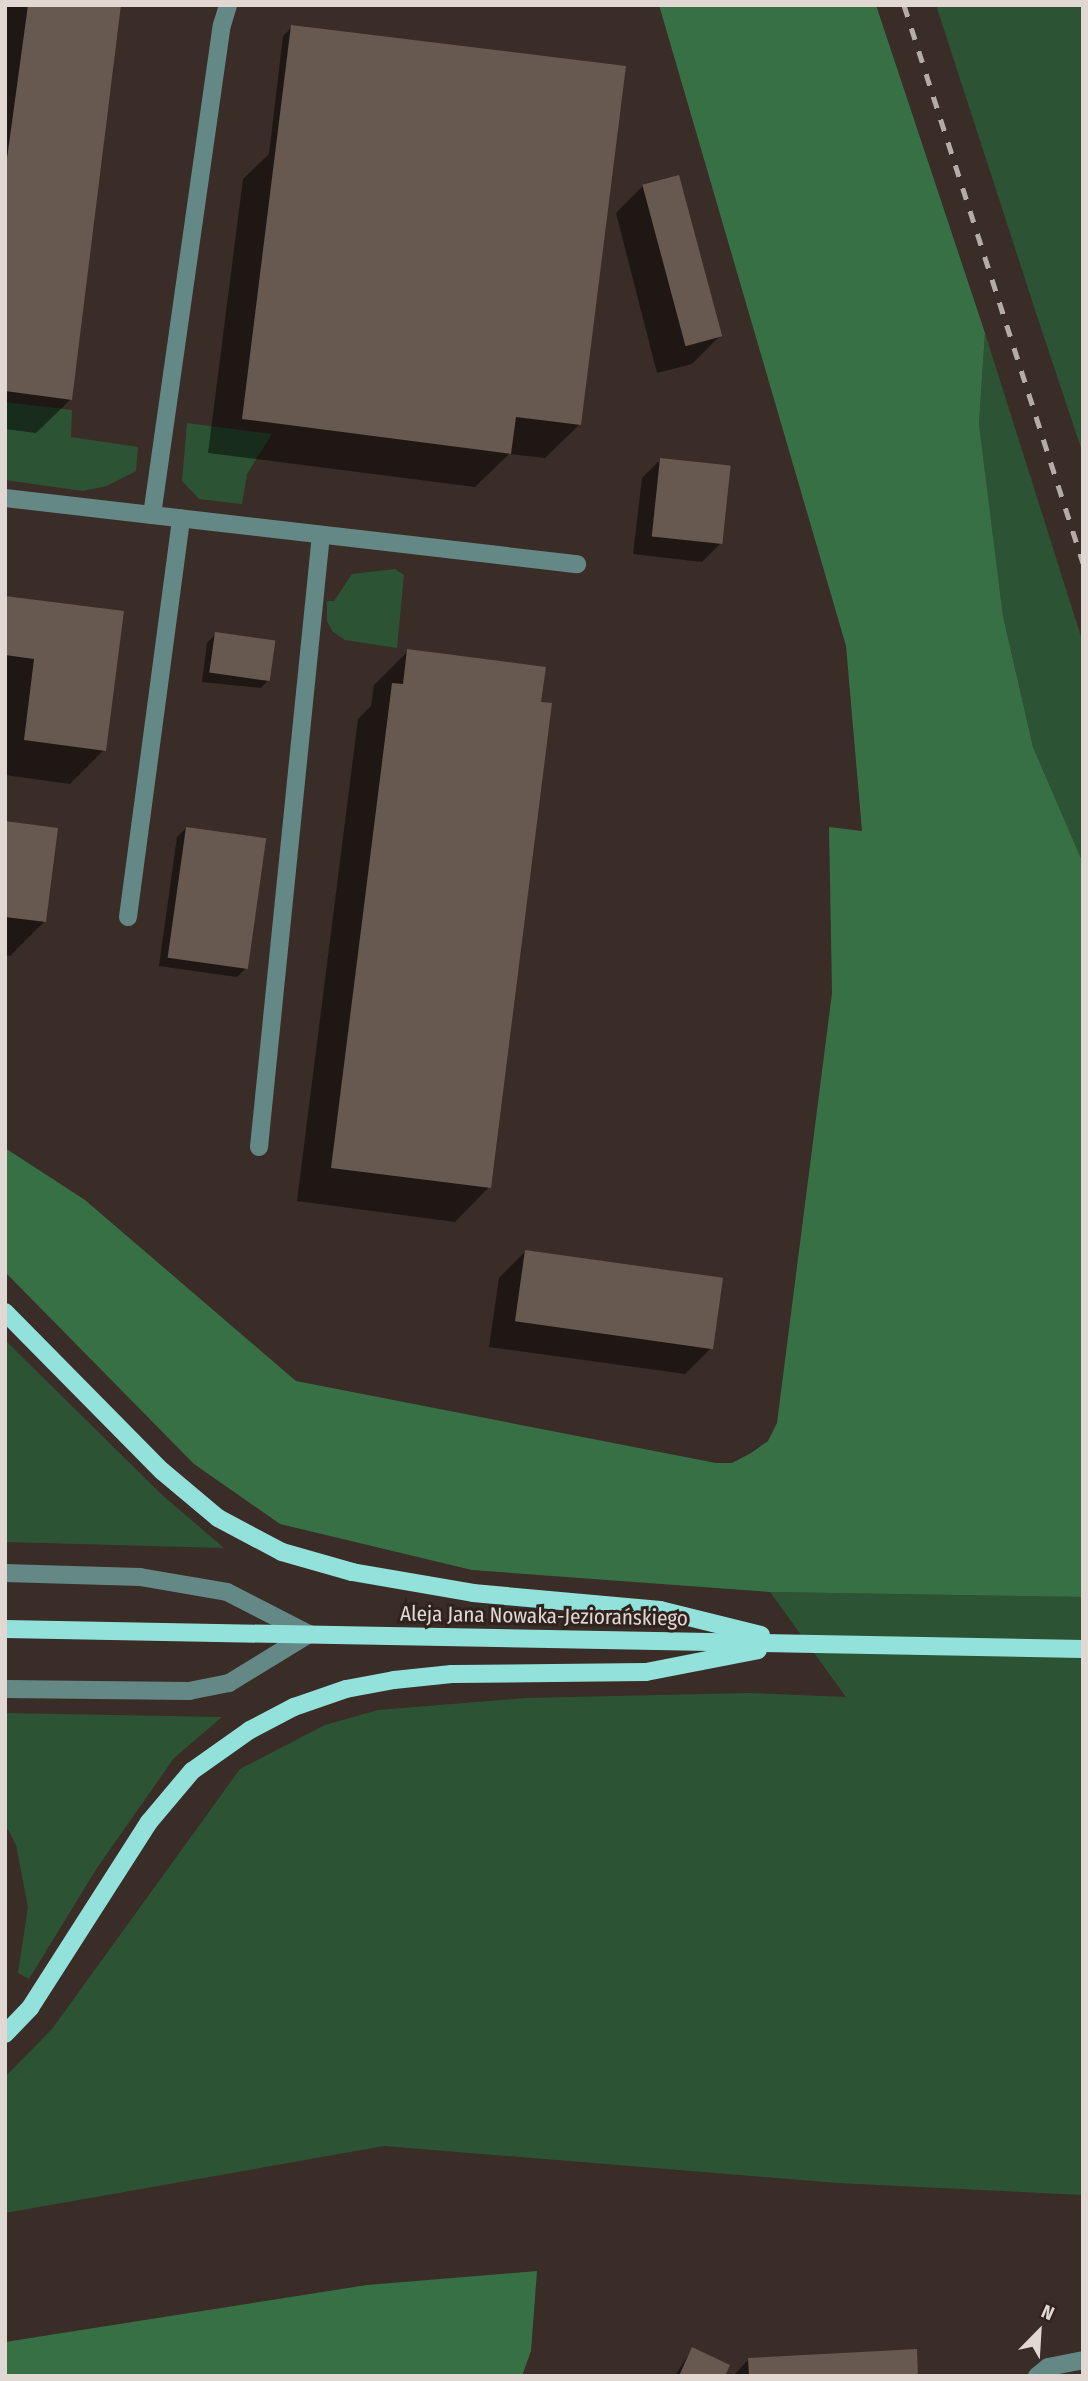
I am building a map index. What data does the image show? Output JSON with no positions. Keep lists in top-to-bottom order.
{
  "streets": {
    "main road": ["Aleja Jana Nowaka-Jeziorańskiego"]
  },
  "north": "top right"
}
